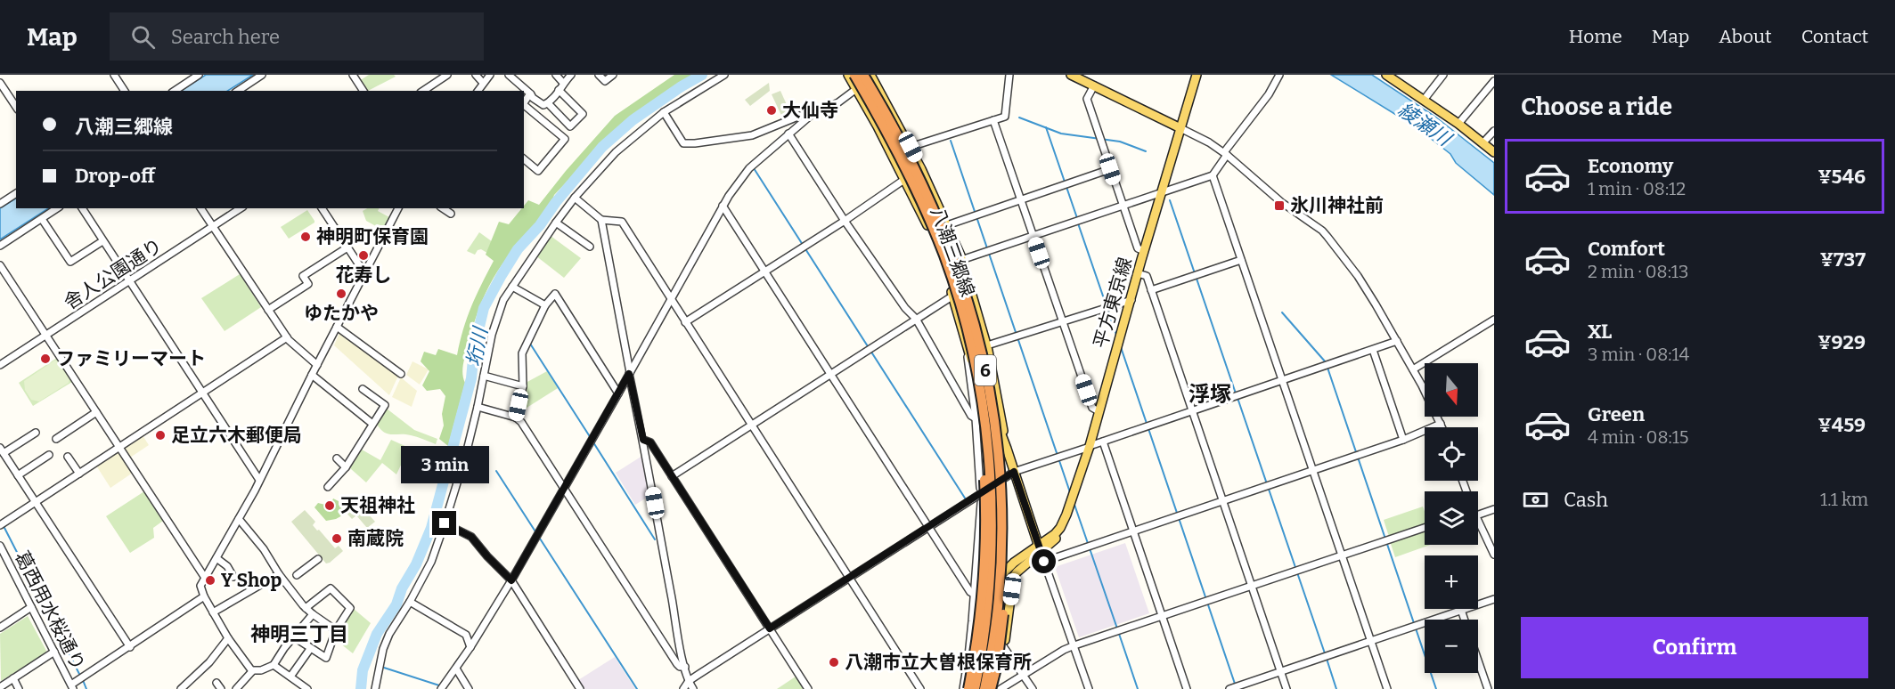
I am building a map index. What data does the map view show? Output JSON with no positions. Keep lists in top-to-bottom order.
{
  "streets": {
    "highway": ["6"],
    "main road": ["八潮三郷線", "平方東京線"],
    "street": ["舎人公園通り", "葛西用水桜通り"]
  },
  "crossings": [
    ["八潮三郷線", "平方東京線"],
    ["平方東京線", "6"]
  ],
  "districts": ["浮塚", "神明三丁目"],
  "water": ["綾瀬川", "垳川"],
  "places": {
    "other": [
      "大仙寺",
      "神明町保育園",
      "花寿し",
      "ゆたかや",
      "ファミリーマート",
      "足立六木郵便局",
      "天祖神社",
      "南蔵院",
      "Y Shop",
      "八潮市立大曽根保育所"
    ],
    "transit": ["氷川神社前"]
  },
  "north": "bottom",
  "page": {
    "header": "Map",
    "search": "Search here",
    "nav": [
      "Home",
      "Map",
      "About",
      "Contact"
    ],
    "heading": "Choose a ride",
    "banner": ["八潮三郷線", "Drop-off"],
    "list": [
      {
        "name": "Economy",
        "note": "1 min · 08:12",
        "value": "¥546"
      },
      {
        "name": "Comfort",
        "note": "2 min · 08:13",
        "value": "¥737"
      },
      {
        "name": "XL",
        "note": "3 min · 08:14",
        "value": "¥929"
      },
      {
        "name": "Green",
        "note": "4 min · 08:15",
        "value": "¥459"
      }
    ],
    "map_buttons": ["+", "−"],
    "bubble": "3 min",
    "pay": ["Cash", "1.1 km"],
    "buttons": "Confirm"
  }
}
